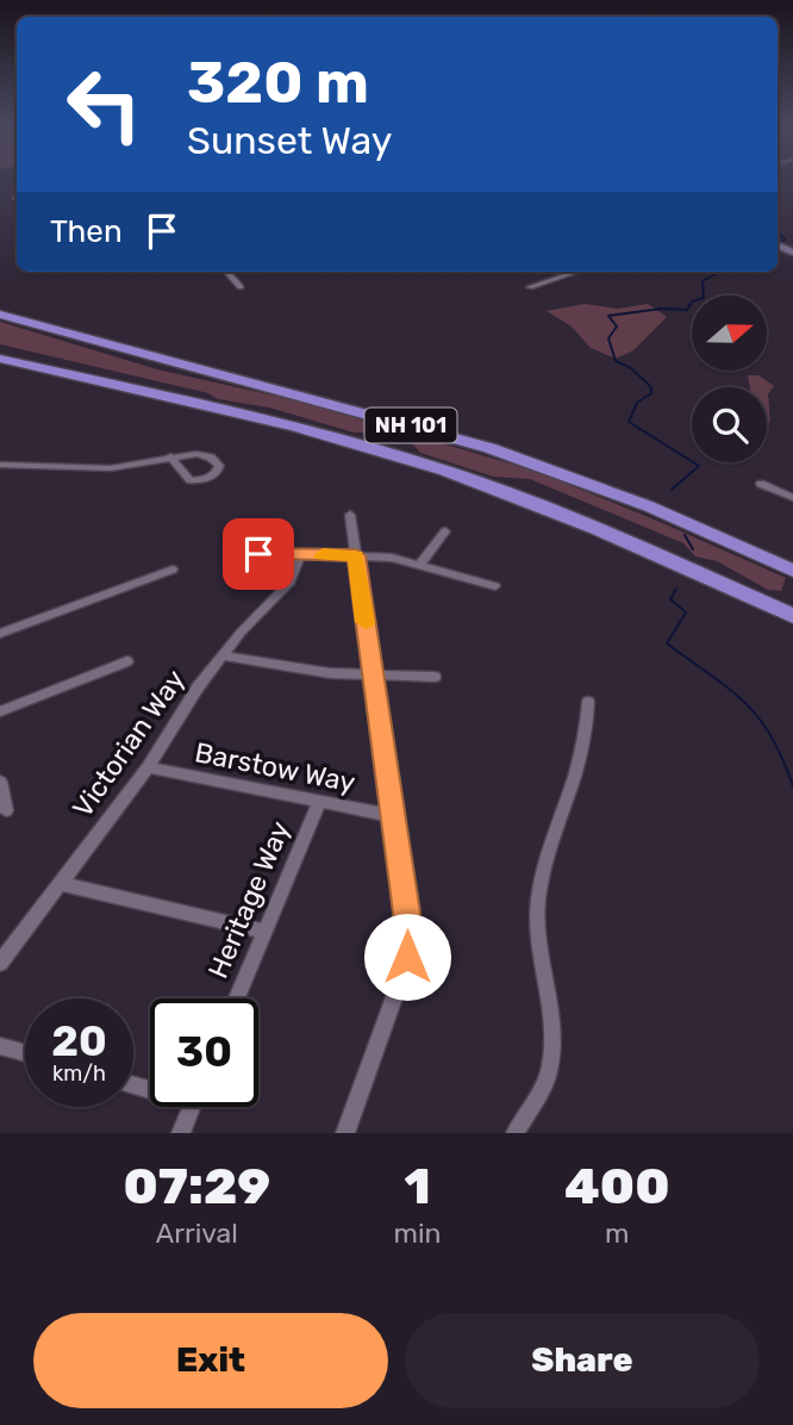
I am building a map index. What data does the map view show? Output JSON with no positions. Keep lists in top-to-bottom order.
{
  "streets": {
    "highway": ["NH 101"],
    "street": ["Victorian Way", "Barstow Way", "Heritage Way"]
  },
  "crossings": [
    ["Victorian Way", "Barstow Way"],
    ["Barstow Way", "Heritage Way"]
  ],
  "north": "right",
  "page": {
    "turn": ["320 m", "Sunset Way"],
    "then": "Then",
    "speed": "20 km/h",
    "limit": "30",
    "eta": [
      "07:29",
      "Arrival",
      "1",
      "min",
      "400",
      "m"
    ],
    "buttons": ["Exit", "Share"]
  }
}
